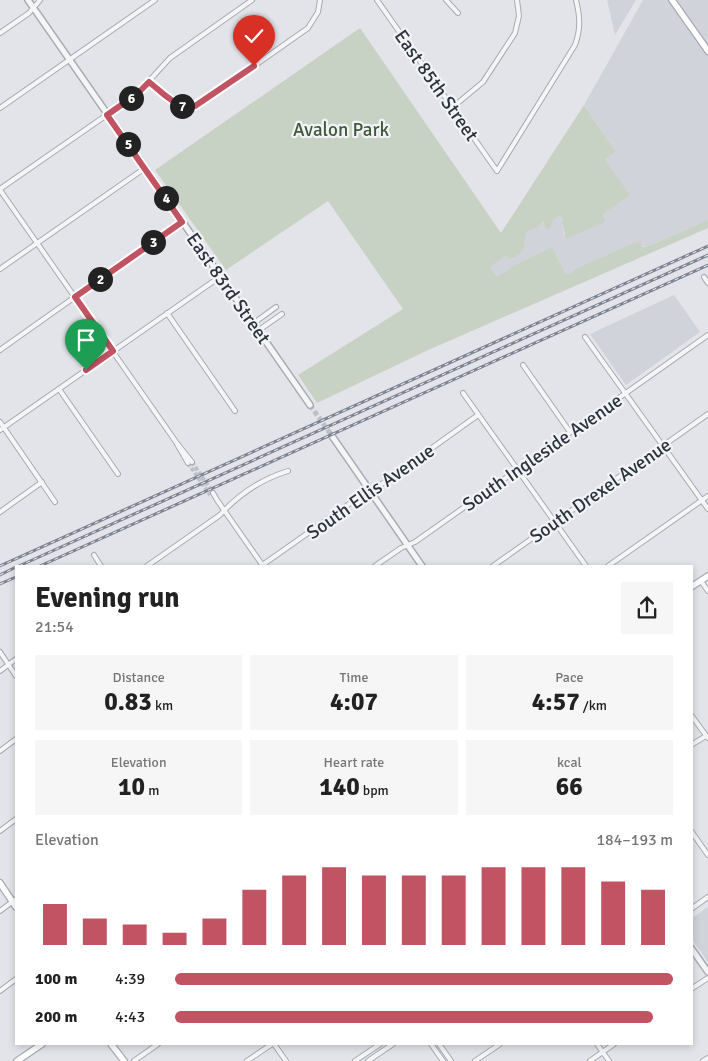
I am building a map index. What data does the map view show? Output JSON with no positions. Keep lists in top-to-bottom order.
{
  "streets": {
    "street": [
      "East 85th Street",
      "East 83rd Street",
      "South Ingleside Avenue",
      "South Drexel Avenue",
      "South Ellis Avenue"
    ]
  },
  "parks": ["Avalon Park"],
  "page": {
    "pins": [
      "6",
      "7",
      "5",
      "4",
      "3",
      "2"
    ],
    "heading": ["Evening run", "21:54"],
    "stats": [
      ["Distance", "0.83 km"],
      ["Time", "4:07"],
      ["Pace", "4:57 /km"],
      ["Elevation", "10 m"],
      ["Heart rate", "140 bpm"],
      ["kcal", "66"]
    ],
    "chart": ["Elevation", "184–193 m"],
    "list": [
      {
        "name": "100 m",
        "note": "4:39"
      },
      {
        "name": "200 m",
        "note": "4:43"
      }
    ]
  }
}
